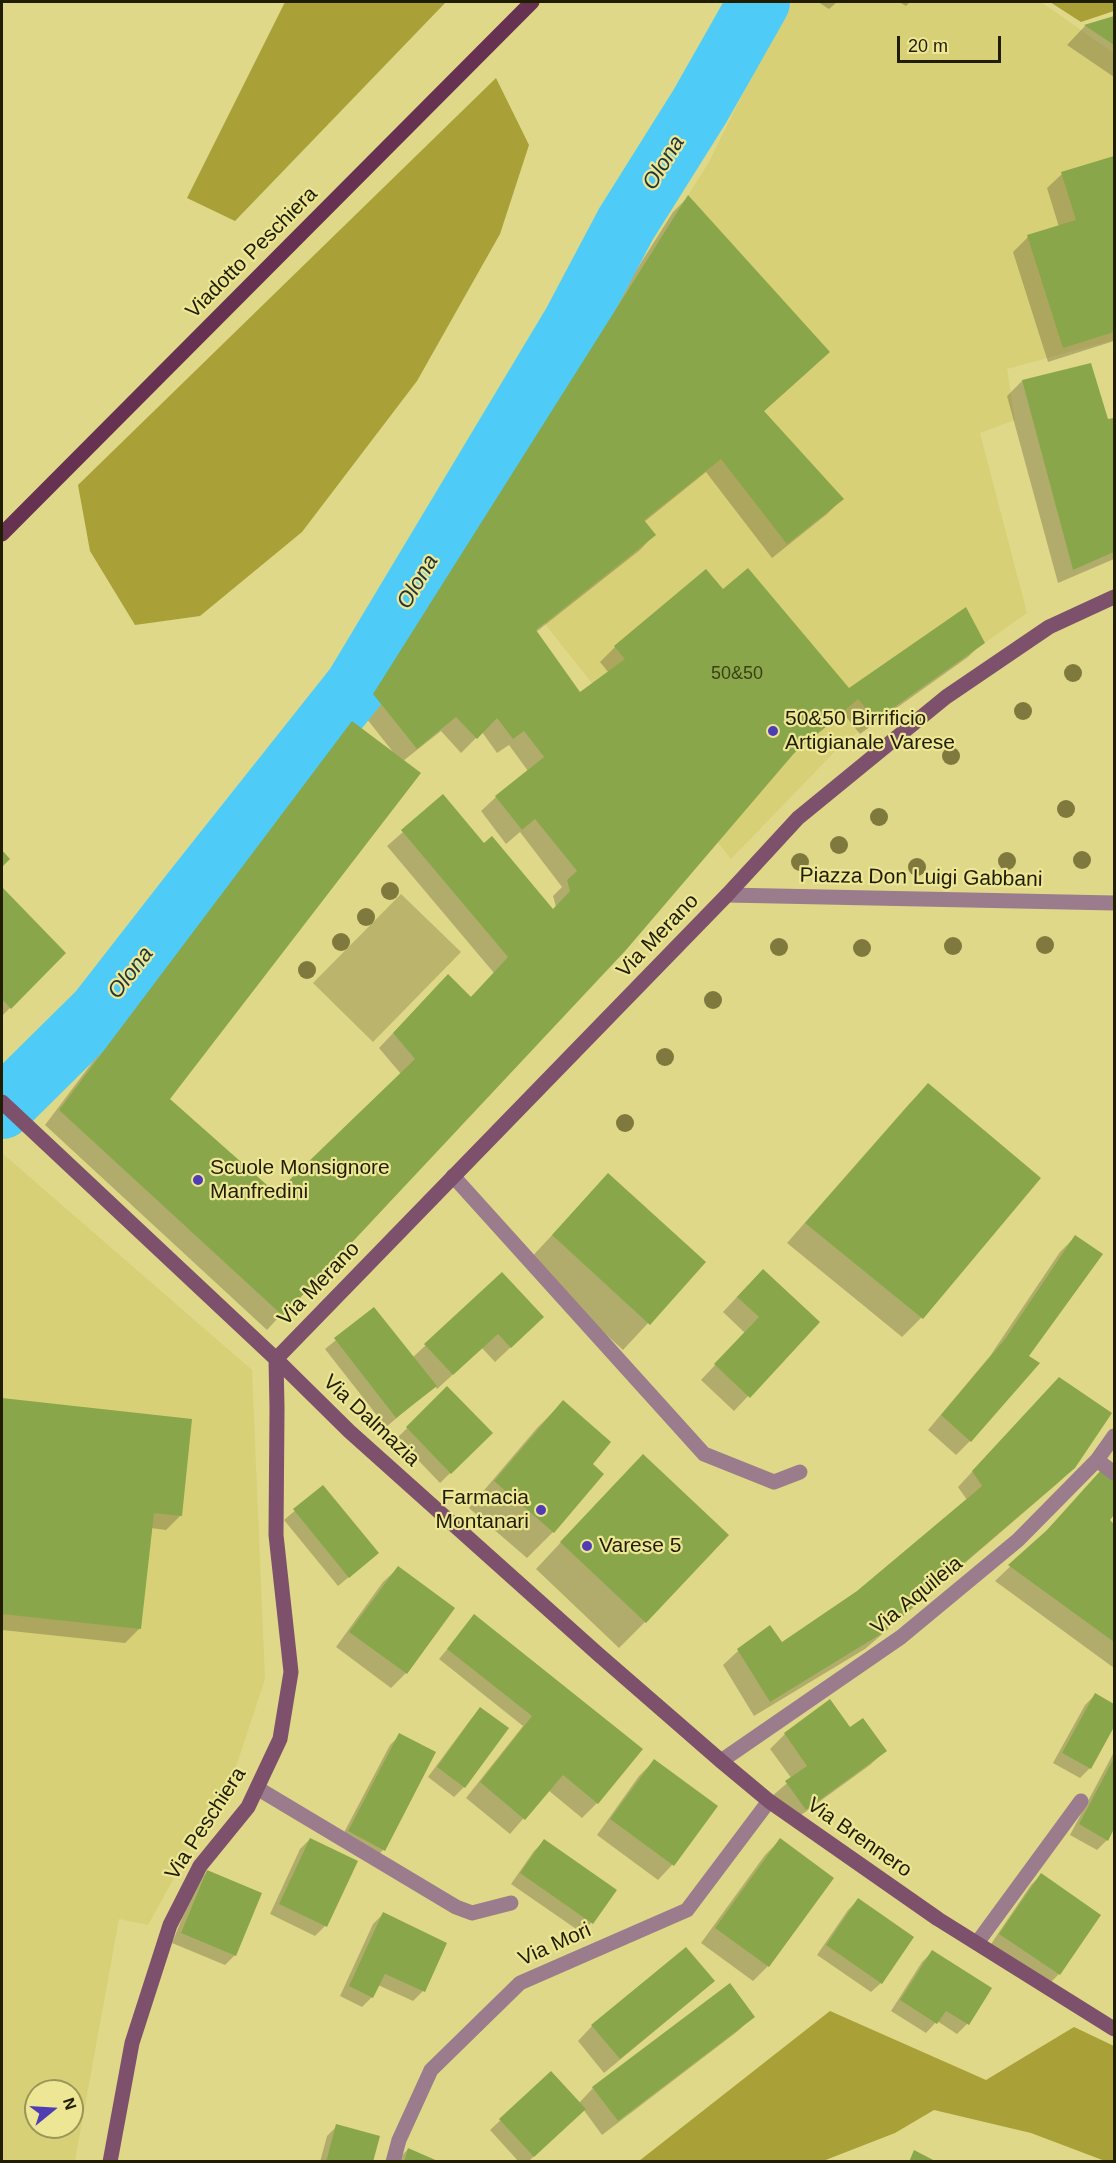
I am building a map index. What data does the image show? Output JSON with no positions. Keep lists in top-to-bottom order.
{
  "streets": {
    "main road": ["Viadotto Peschiera"],
    "street": [
      "Piazza Don Luigi Gabbani",
      "Via Merano",
      "Via Dalmazia",
      "Via Aquileia",
      "Via Peschiera",
      "Via Brennero",
      "Via Mori"
    ]
  },
  "crossings": [
    ["Piazza Don Luigi Gabbani", "Via Merano"],
    ["Via Merano", "Via Dalmazia"],
    ["Via Merano", "Via Peschiera"],
    ["Via Dalmazia", "Via Aquileia"],
    ["Via Dalmazia", "Via Peschiera"],
    ["Via Dalmazia", "Via Brennero"],
    ["Via Aquileia", "Via Brennero"],
    ["Via Brennero", "Via Mori"]
  ],
  "water": ["Olona"],
  "places": [
    "50&50 Birrificio Artigianale Varese",
    "Scuole Monsignore Manfredini",
    "Farmacia Montanari",
    "Varese 5"
  ],
  "house_numbers": ["50&50"],
  "scale_bar": "20 m",
  "north": "right"
}
